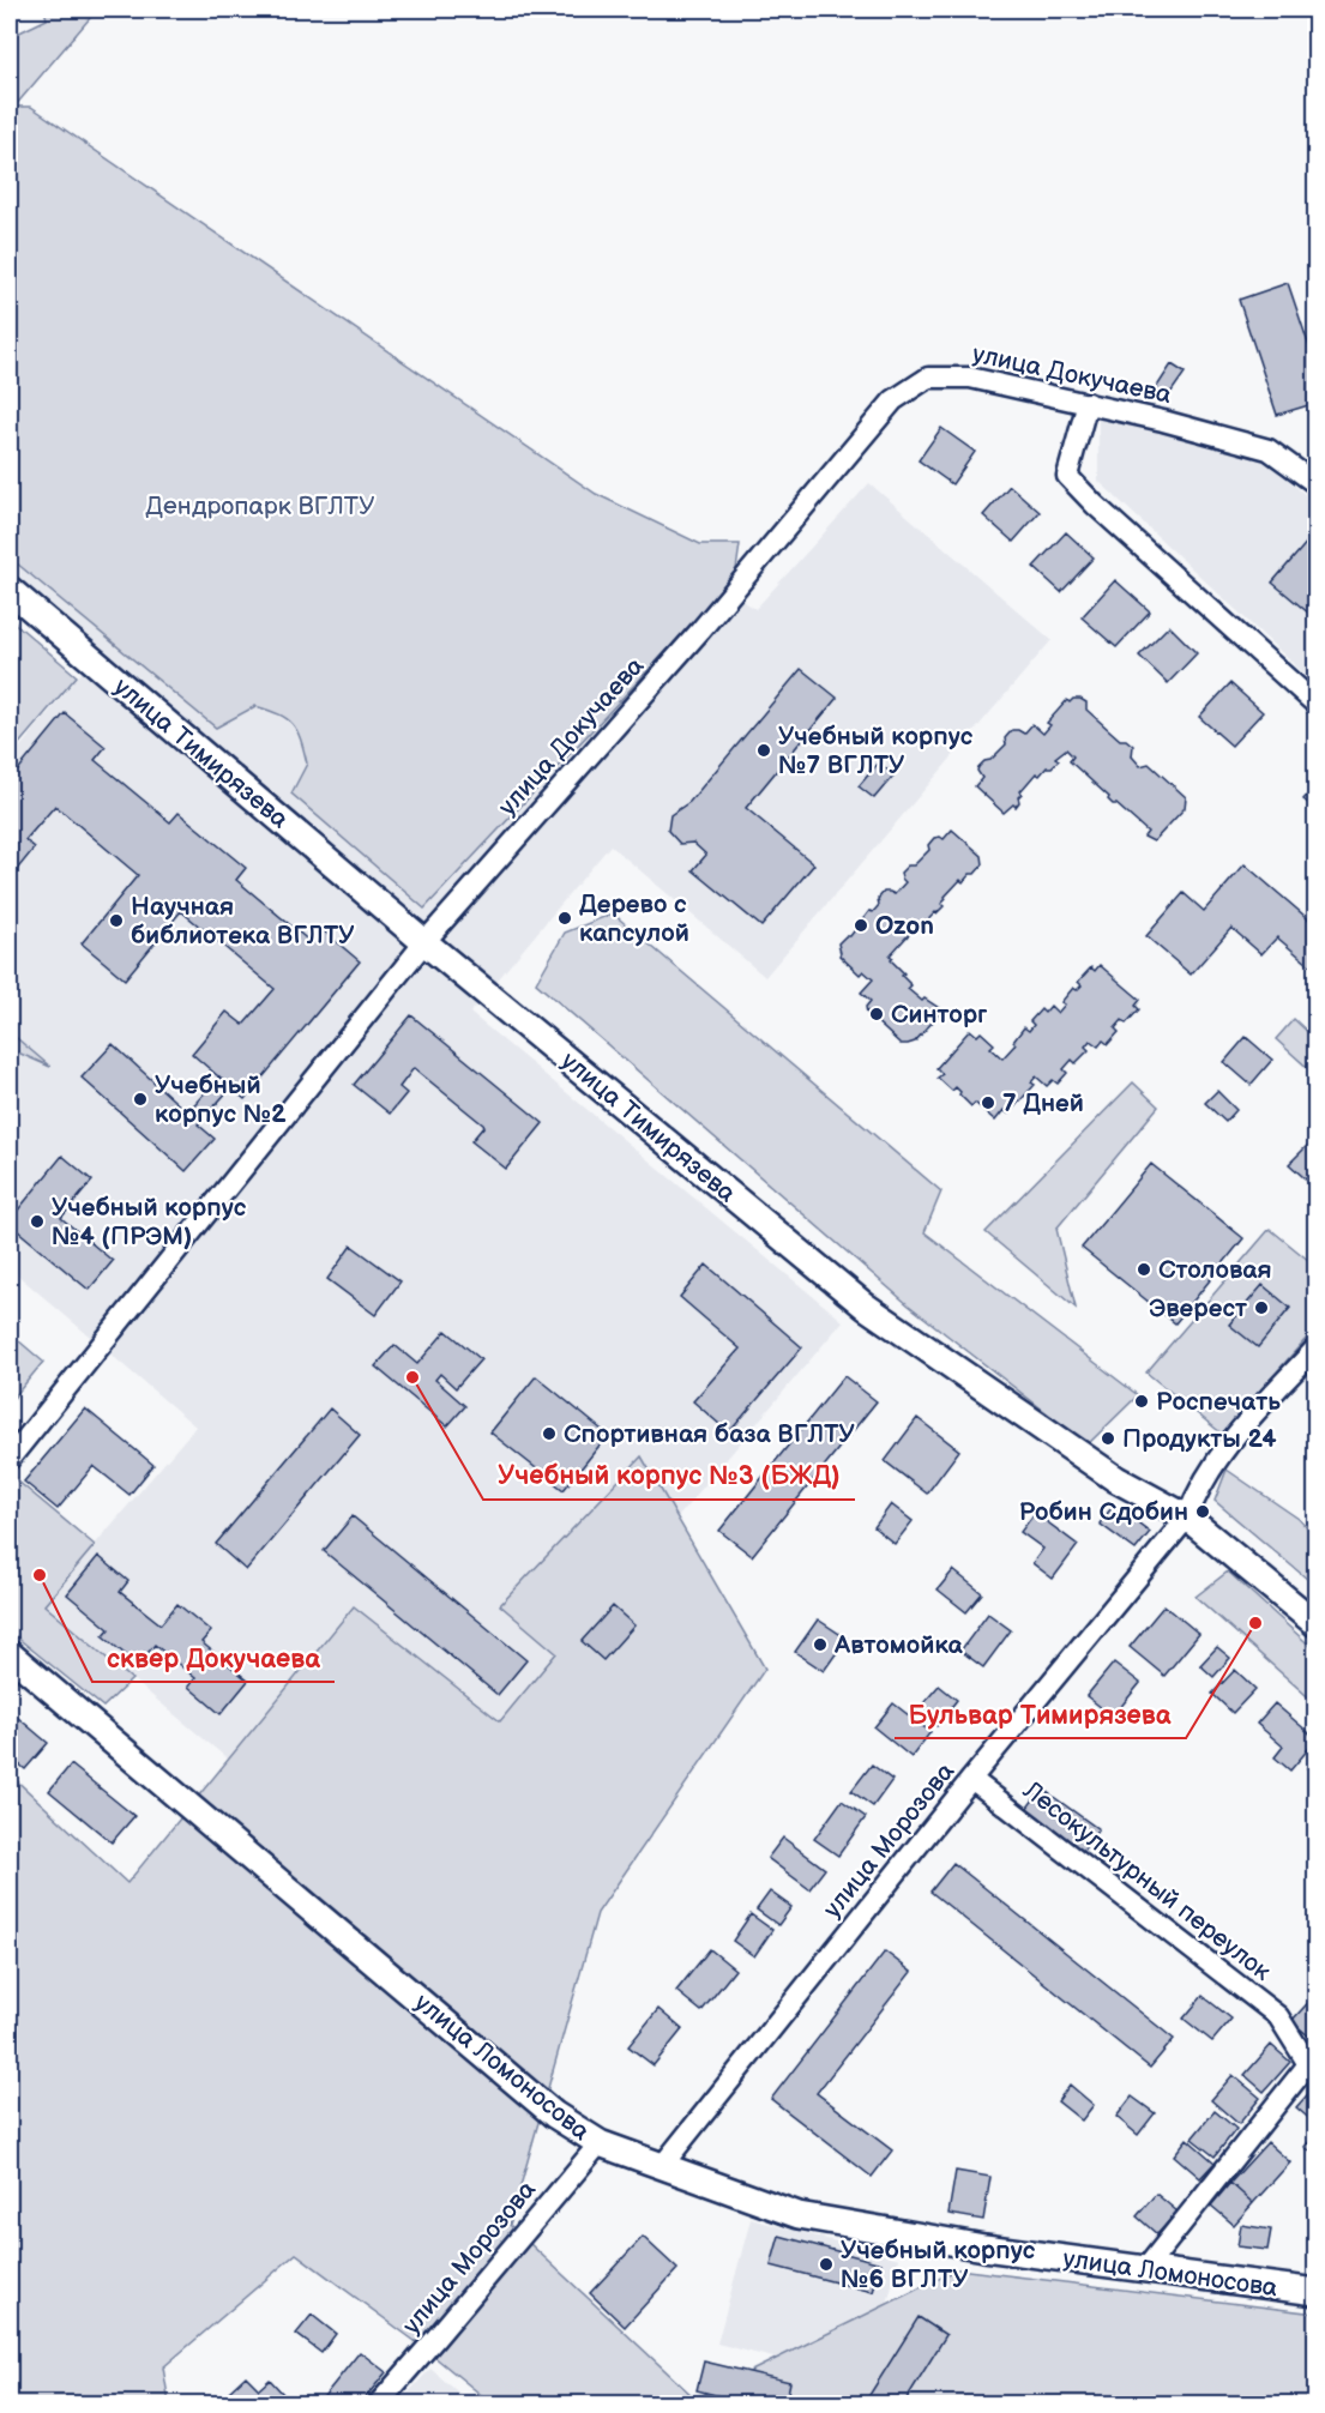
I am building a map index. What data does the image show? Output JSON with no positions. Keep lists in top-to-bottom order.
{
  "streets": {
    "main road": ["улица Тимирязева", "улица Ломоносова"],
    "street": ["улица Докучаева", "улица Морозова", "Лесокультурный переулок"]
  },
  "crossings": [
    ["улица Докучаева", "улица Тимирязева"],
    ["улица Тимирязева", "улица Морозова"],
    ["улица Морозова", "Лесокультурный переулок"],
    ["улица Морозова", "улица Ломоносова"],
    ["Лесокультурный переулок", "улица Ломоносова"]
  ],
  "parks": ["Дендропарк ВГЛТУ"],
  "places": [
    "Учебный корпус №7 ВГЛТУ",
    "Дерево с капсулой",
    "Научная библиотека ВГЛТУ",
    "Ozon",
    "Синторг",
    "Учебный корпус №2",
    "7 Дней",
    "Учебный корпус №4 (ПРЭМ)",
    "Столовая",
    "Эверест",
    "Учебный корпус №3 (БЖД)",
    "Роспечать",
    "Спортивная база ВГЛТУ",
    "Продукты 24",
    "Робин Сдобин",
    "сквер Докучаева",
    "Бульвар Тимирязева",
    "Автомойка",
    "Учебный корпус №6 ВГЛТУ"
  ]
}
